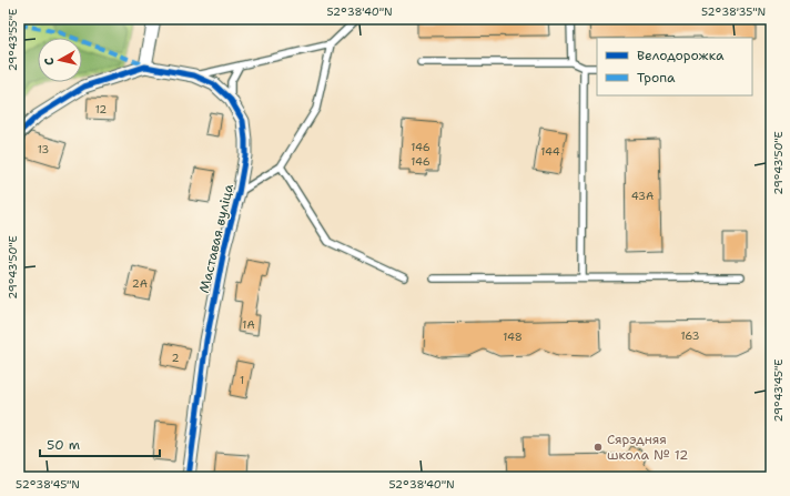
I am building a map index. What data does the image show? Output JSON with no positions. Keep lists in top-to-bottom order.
{
  "streets": {
    "street": ["Маставая вуліца"]
  },
  "places": ["Сярэдняя школа № 12"],
  "house_numbers": [
    "12",
    "146",
    "13",
    "144",
    "146",
    "43А",
    "2А",
    "1А",
    "163",
    "148",
    "2",
    "1"
  ],
  "legend": ["Велодорожка", "Тропа"],
  "scale_bar": "50 m",
  "north": "left",
  "coordinates": [
    "52°38'40\"N",
    "52°38'35\"N",
    "29°43'55\"E",
    "29°43'50\"E",
    "29°43'45\"E",
    "52°38'45\"N"
  ]
}
